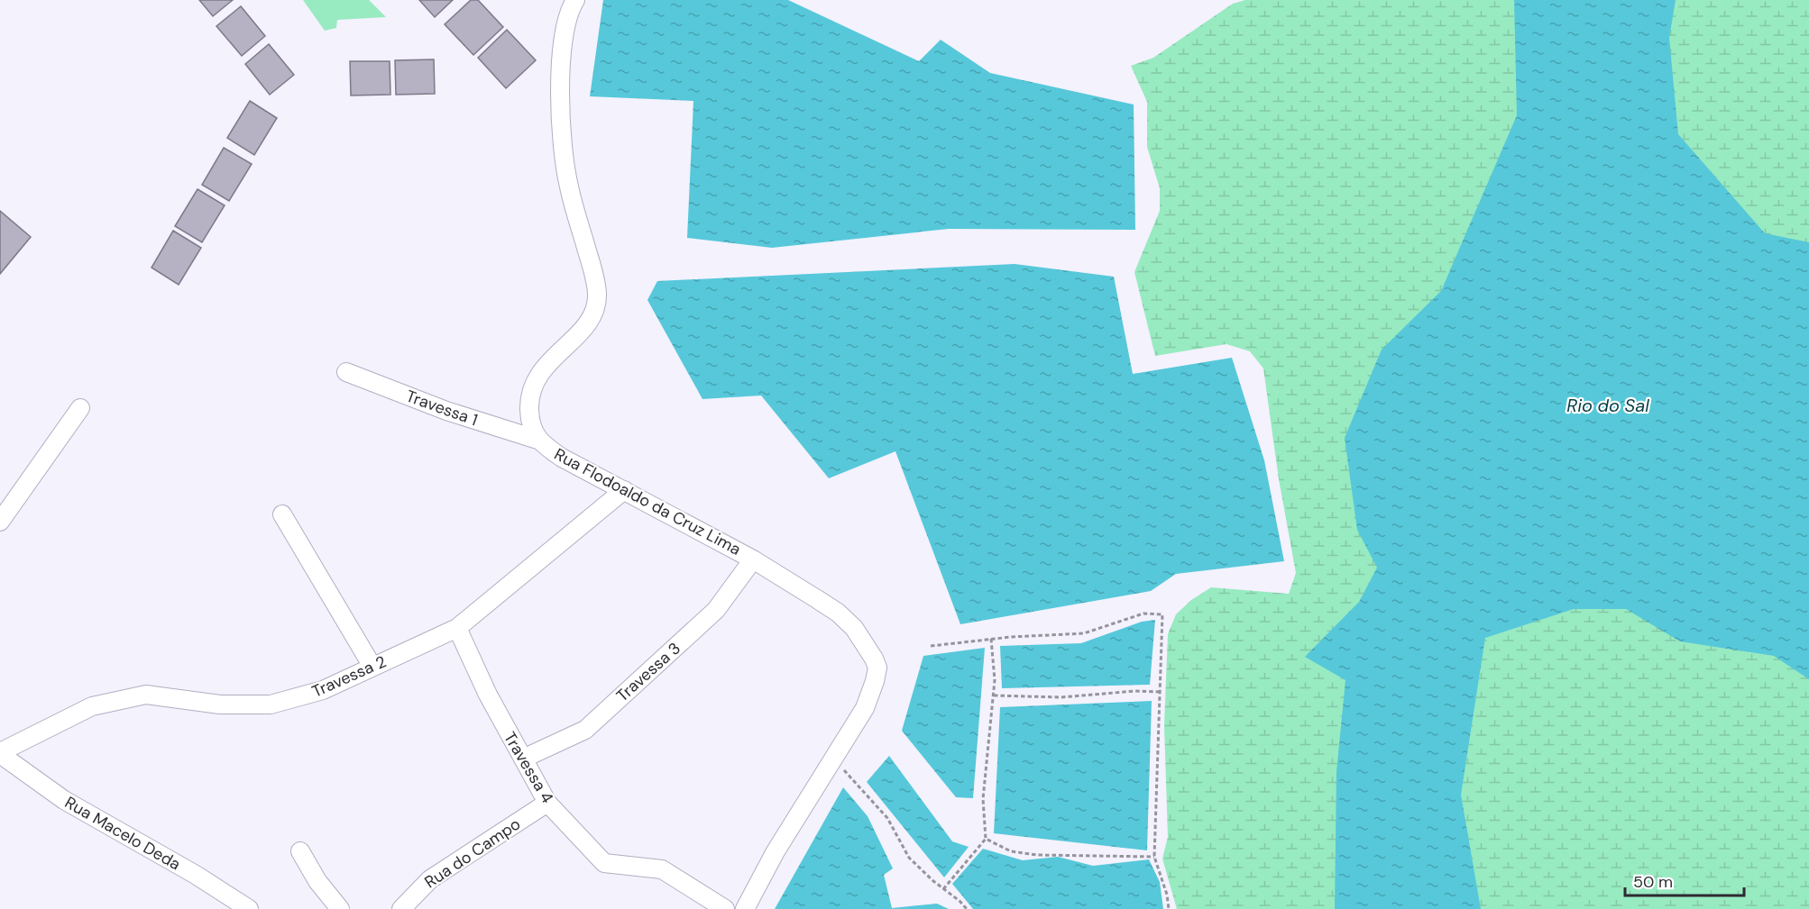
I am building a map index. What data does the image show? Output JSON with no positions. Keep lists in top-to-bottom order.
{
  "streets": {
    "street": [
      "Travessa 1",
      "Rua Flodoaldo da Cruz Lima",
      "Travessa 3",
      "Travessa 2",
      "Travessa 4",
      "Rua Macelo Deda",
      "Rua do Campo"
    ]
  },
  "crossings": [
    ["Travessa 1", "Rua Flodoaldo da Cruz Lima"],
    ["Rua Flodoaldo da Cruz Lima", "Travessa 3"],
    ["Rua Flodoaldo da Cruz Lima", "Travessa 2"],
    ["Travessa 3", "Travessa 4"],
    ["Travessa 2", "Travessa 4"],
    ["Travessa 2", "Rua Macelo Deda"],
    ["Travessa 4", "Rua do Campo"]
  ],
  "water": ["Rio do Sal"],
  "scale_bar": "50 m"
}
